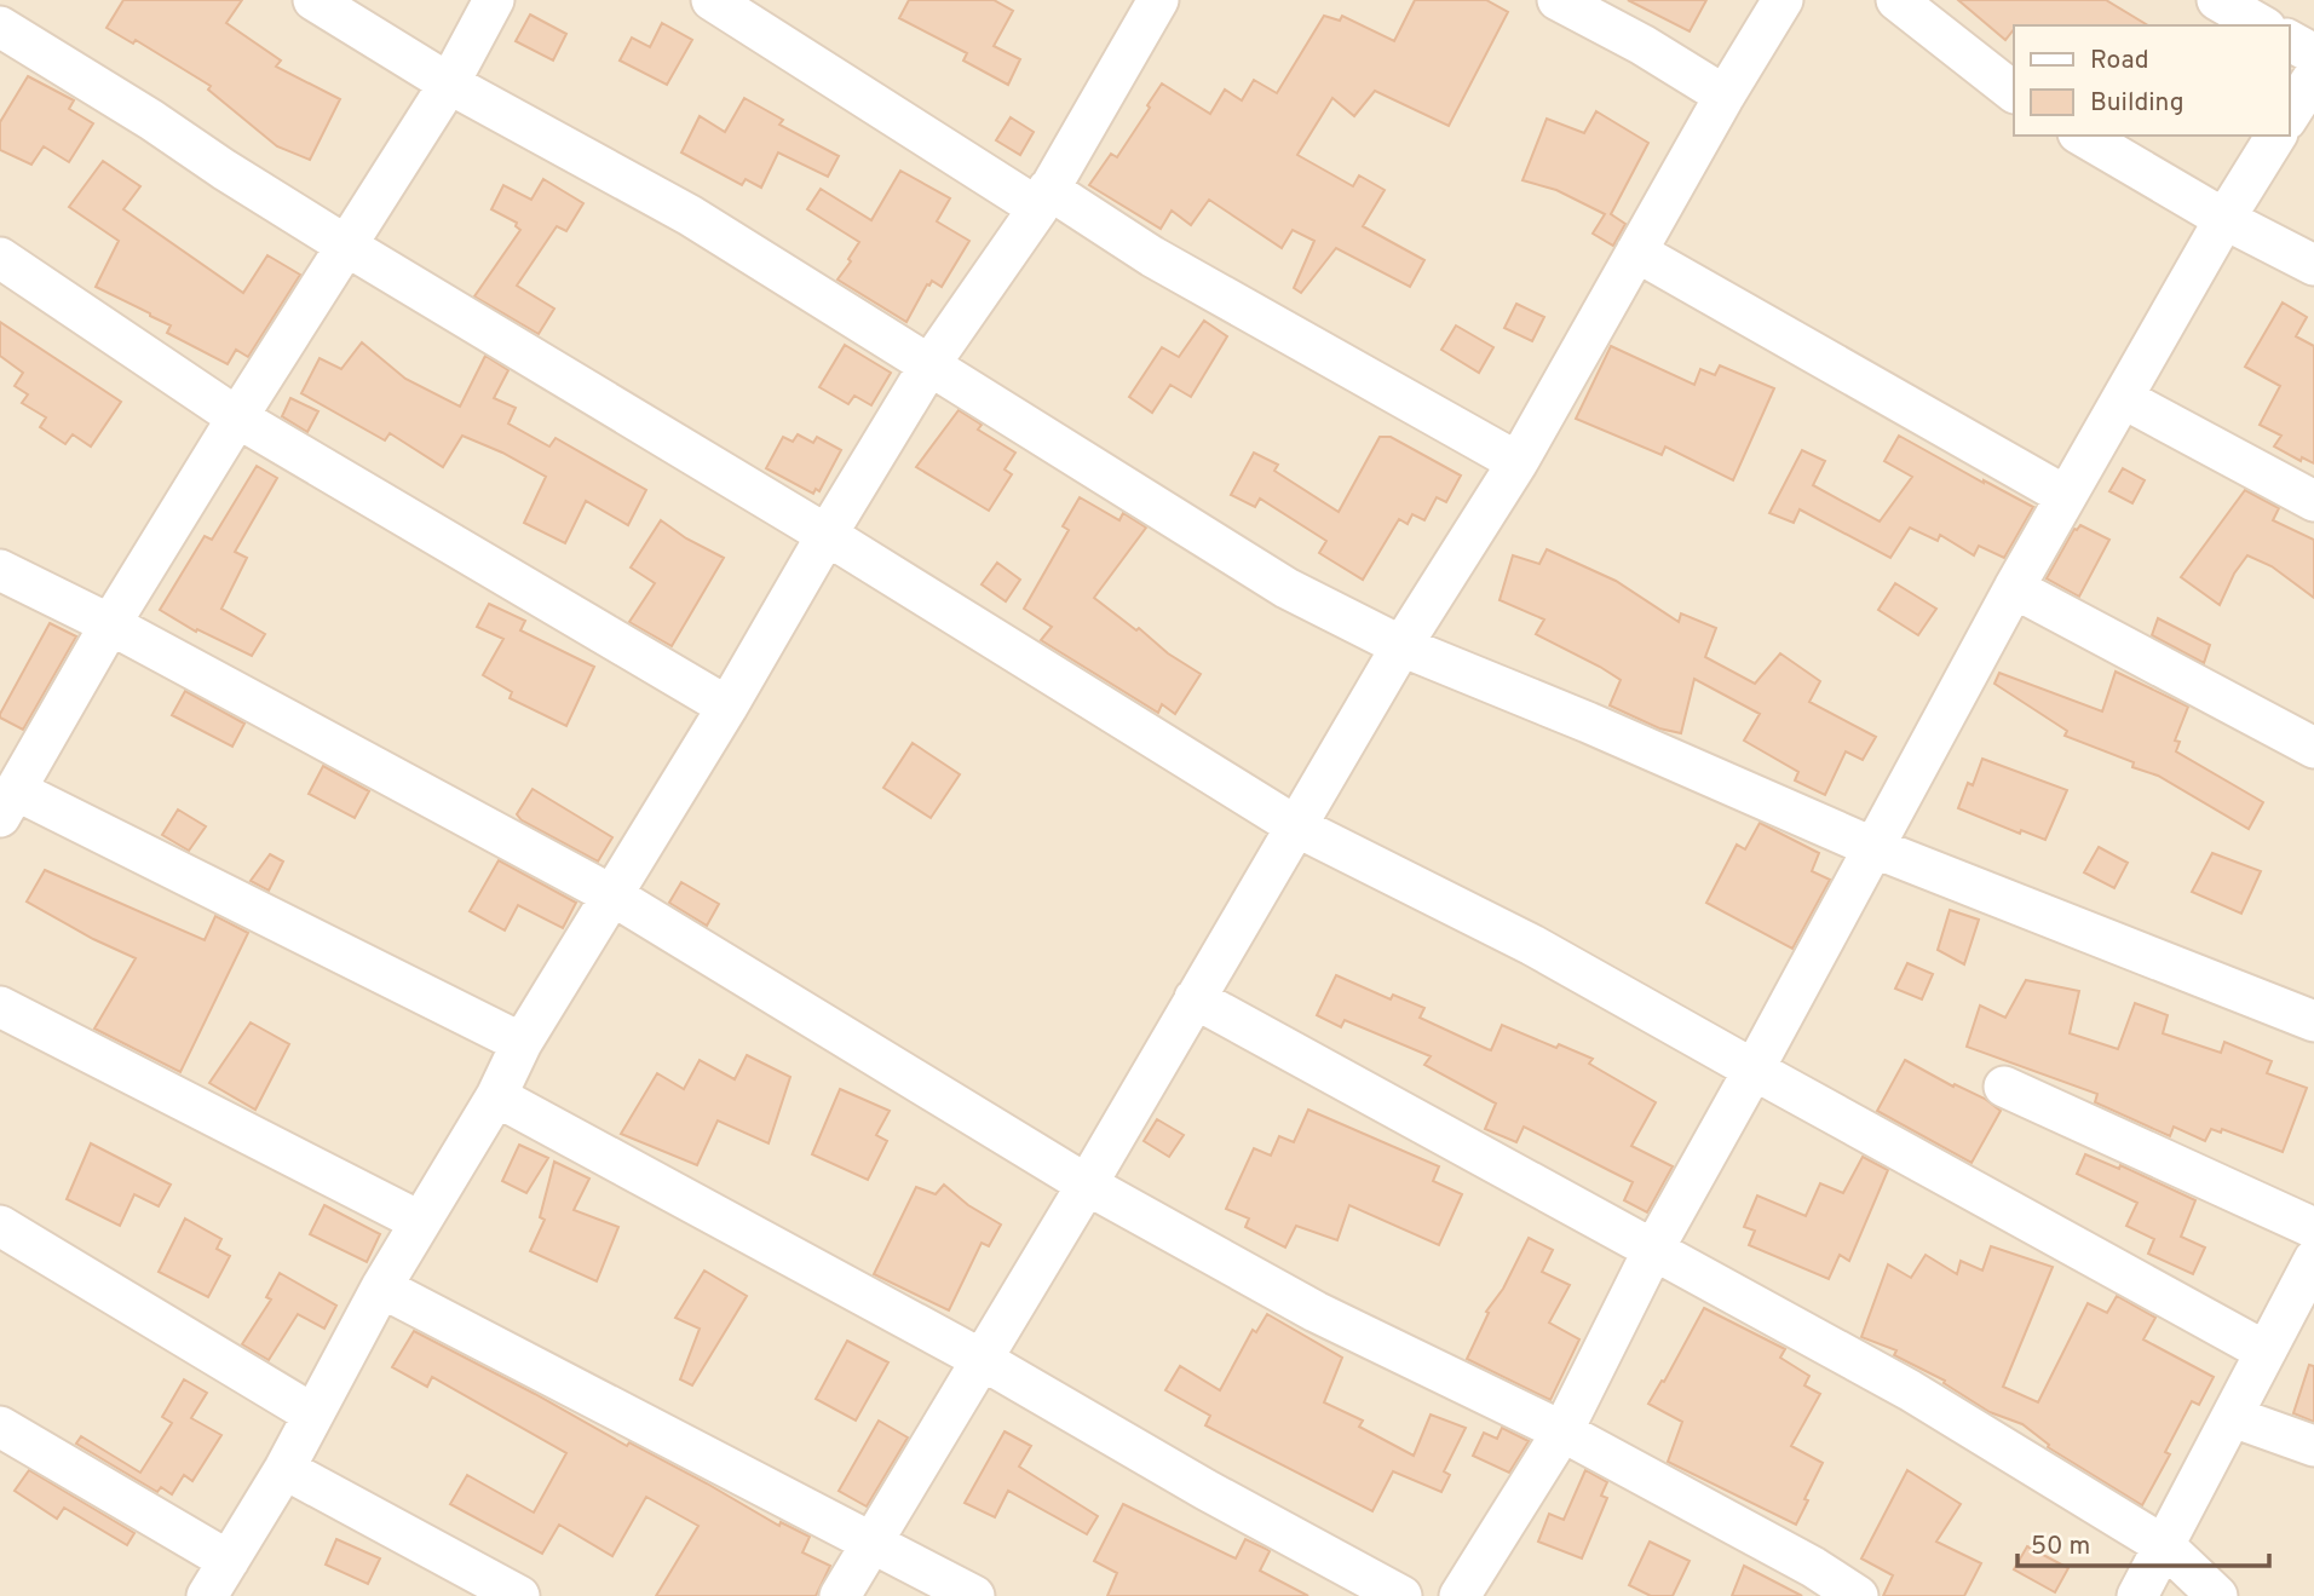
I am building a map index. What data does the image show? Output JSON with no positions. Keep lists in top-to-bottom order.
{
  "legend": ["Road", "Building"],
  "scale_bar": "50 m"
}
